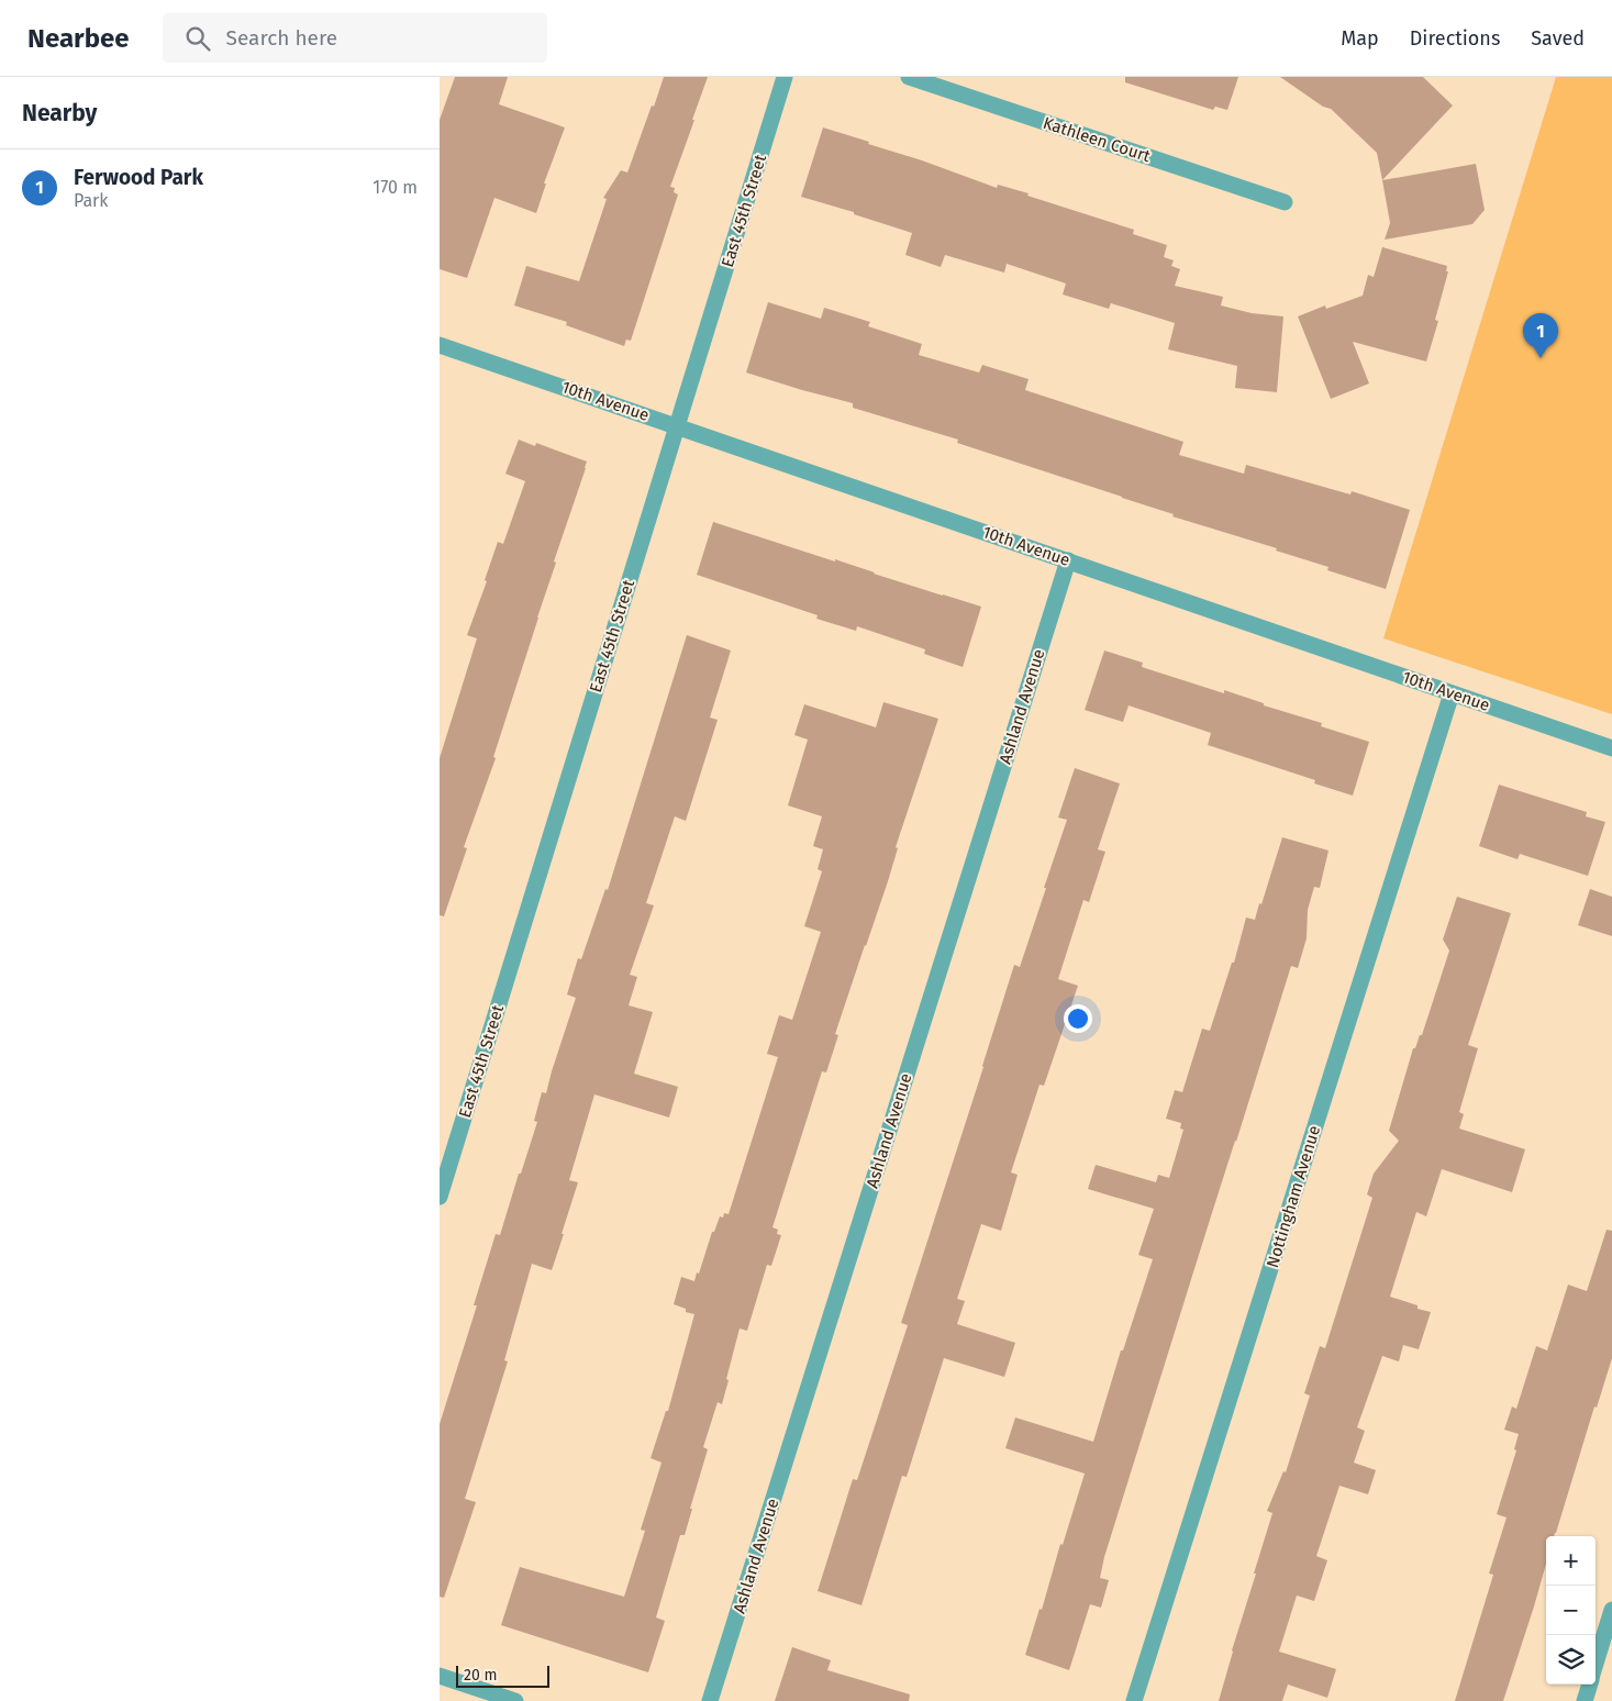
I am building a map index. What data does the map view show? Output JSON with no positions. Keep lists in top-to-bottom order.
{
  "streets": {
    "street": [
      "Kathleen Court",
      "East 45th Street",
      "10th Avenue",
      "Ashland Avenue",
      "Nottingham Avenue"
    ]
  },
  "crossings": [
    ["East 45th Street", "10th Avenue"],
    ["10th Avenue", "Ashland Avenue"],
    ["10th Avenue", "Nottingham Avenue"]
  ],
  "scale_bar": "20 m",
  "page": {
    "header": "Nearbee",
    "search": "Search here",
    "nav": ["Map", "Directions", "Saved"],
    "heading": "Nearby",
    "list": [
      {
        "mark": "1",
        "name": "Ferwood Park",
        "note": "Park",
        "value": "170 m"
      }
    ],
    "pins": "1",
    "map_buttons": ["+", "−"],
    "scale": "20 m"
  }
}
